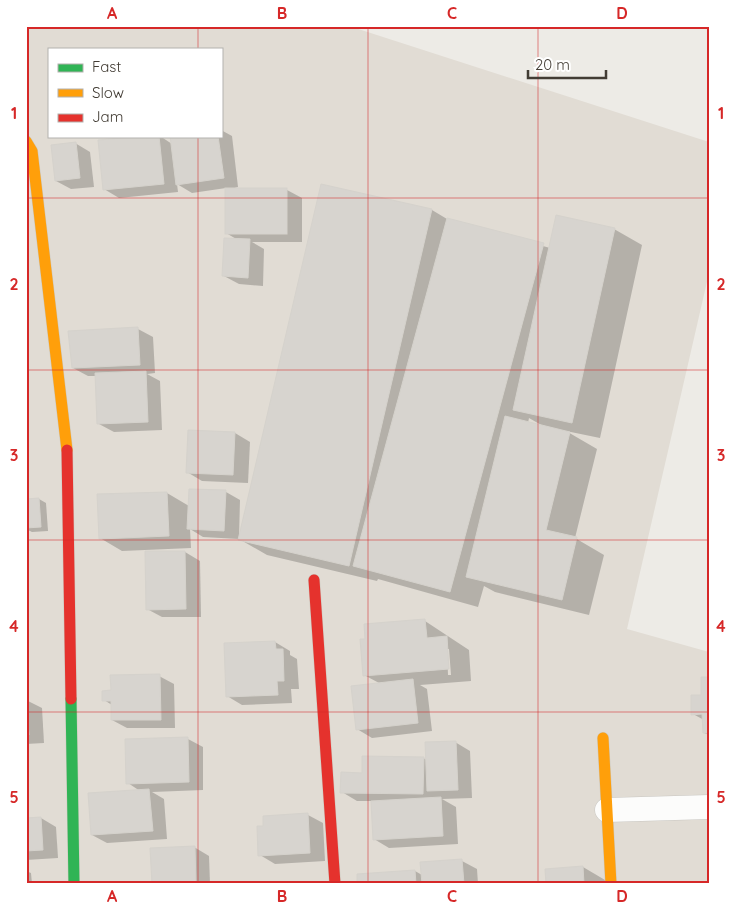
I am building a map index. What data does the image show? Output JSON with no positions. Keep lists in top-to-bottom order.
{
  "legend": ["Fast", "Slow", "Jam"],
  "scale_bar": "20 m",
  "grid": {
    "columns": [
      "A",
      "B",
      "C",
      "D"
    ],
    "rows": [
      "1",
      "2",
      "3",
      "4",
      "5"
    ]
  }
}
